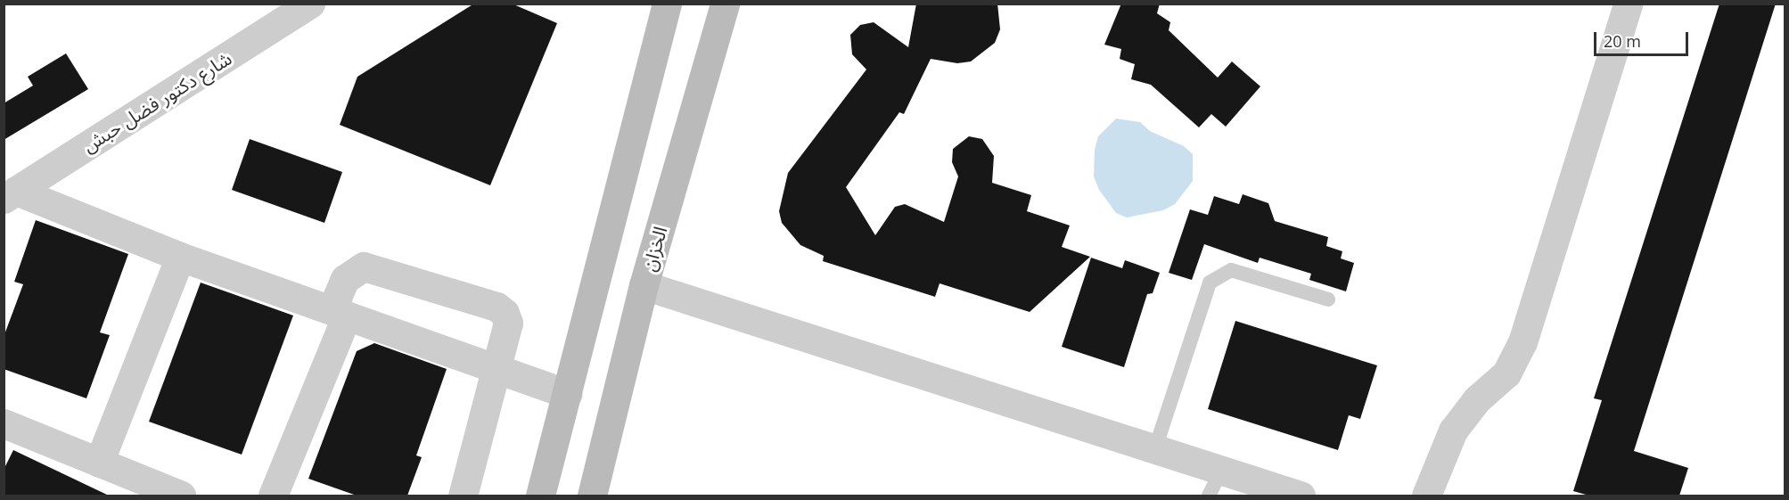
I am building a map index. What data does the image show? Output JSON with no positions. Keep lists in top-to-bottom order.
{
  "streets": {
    "main road": ["الخزان"],
    "street": ["شارع دكتور فضل حبش"]
  },
  "scale_bar": "20 m"
}
